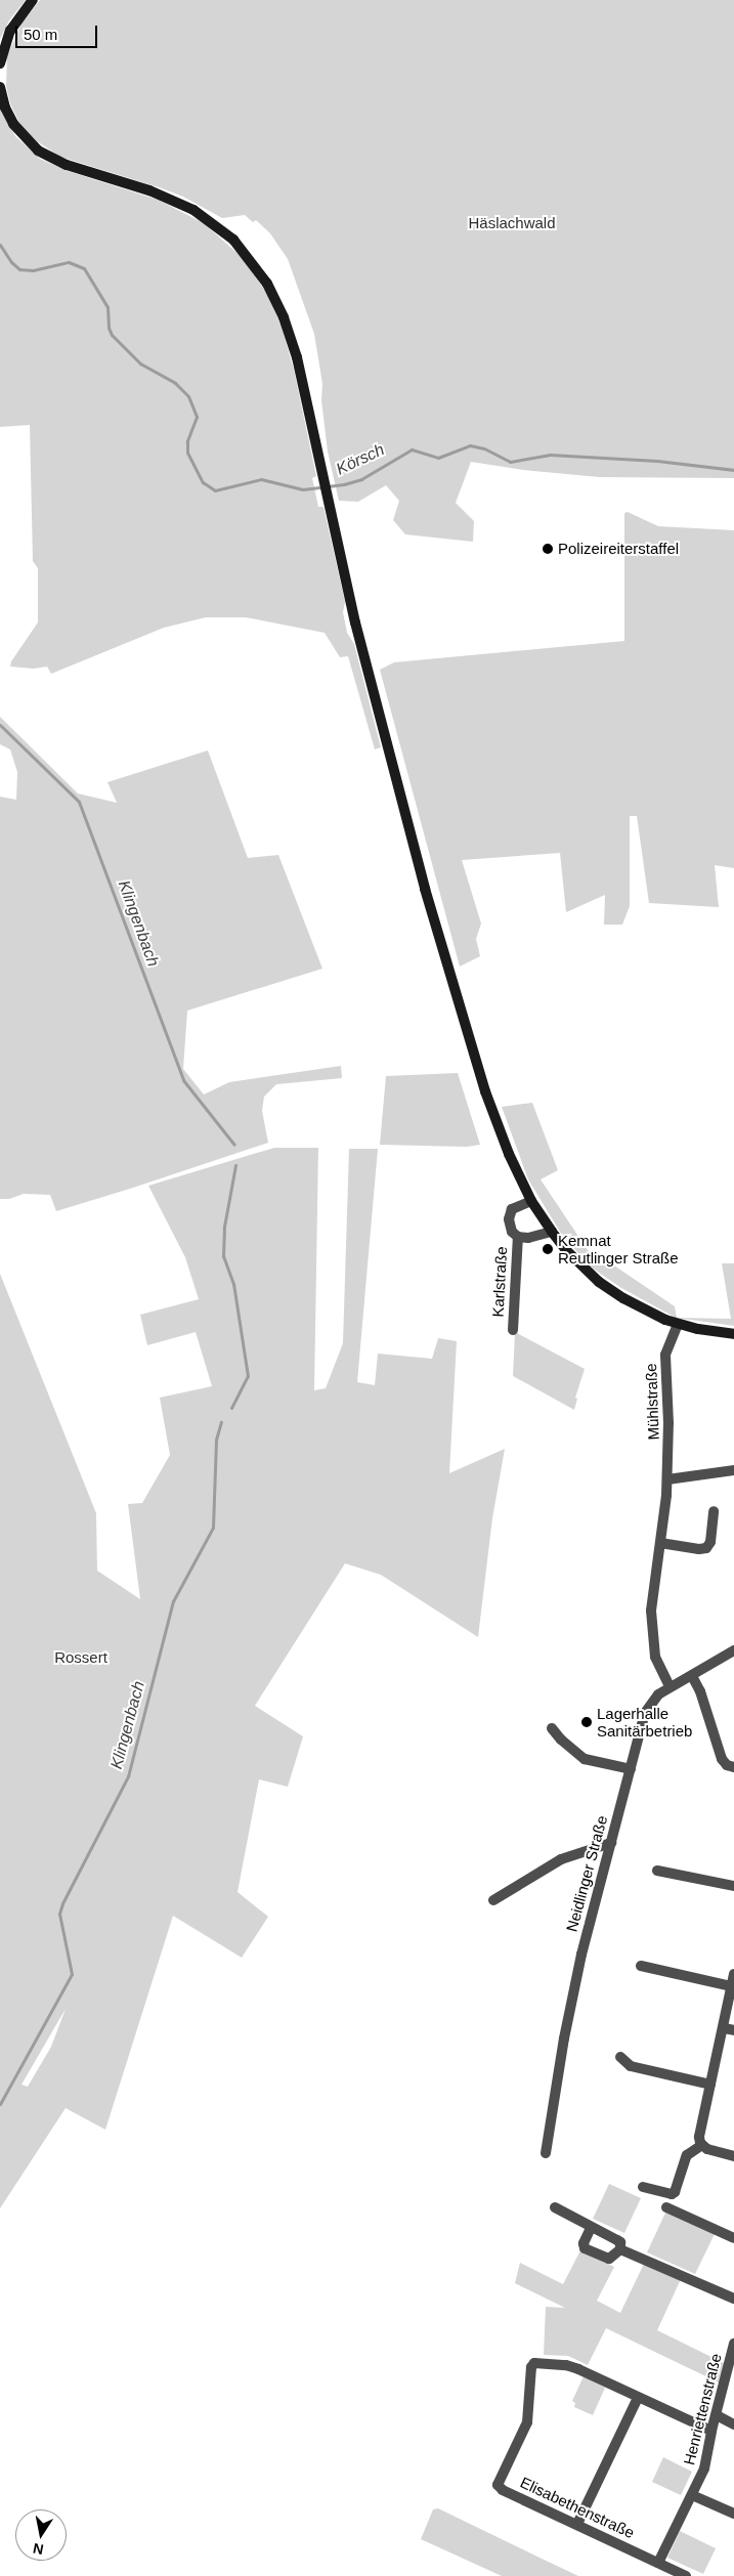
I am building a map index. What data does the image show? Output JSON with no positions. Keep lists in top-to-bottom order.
{
  "streets": {
    "street": [
      "Karlstraße",
      "Mühlstraße",
      "Neidlinger Straße",
      "Henriettenstraße",
      "Elisabethenstraße"
    ]
  },
  "crossings": [
    ["Mühlstraße", "Neidlinger Straße"],
    ["Henriettenstraße", "Elisabethenstraße"]
  ],
  "water": ["Körsch", "Klingenbach"],
  "parks": ["Häslachwald", "Rossert"],
  "places": ["Polizeireiterstaffel", "Kemnat Reutlinger Straße", "Lagerhalle Sanitärbetrieb"],
  "scale_bar": "50 m",
  "north": "bottom"
}
